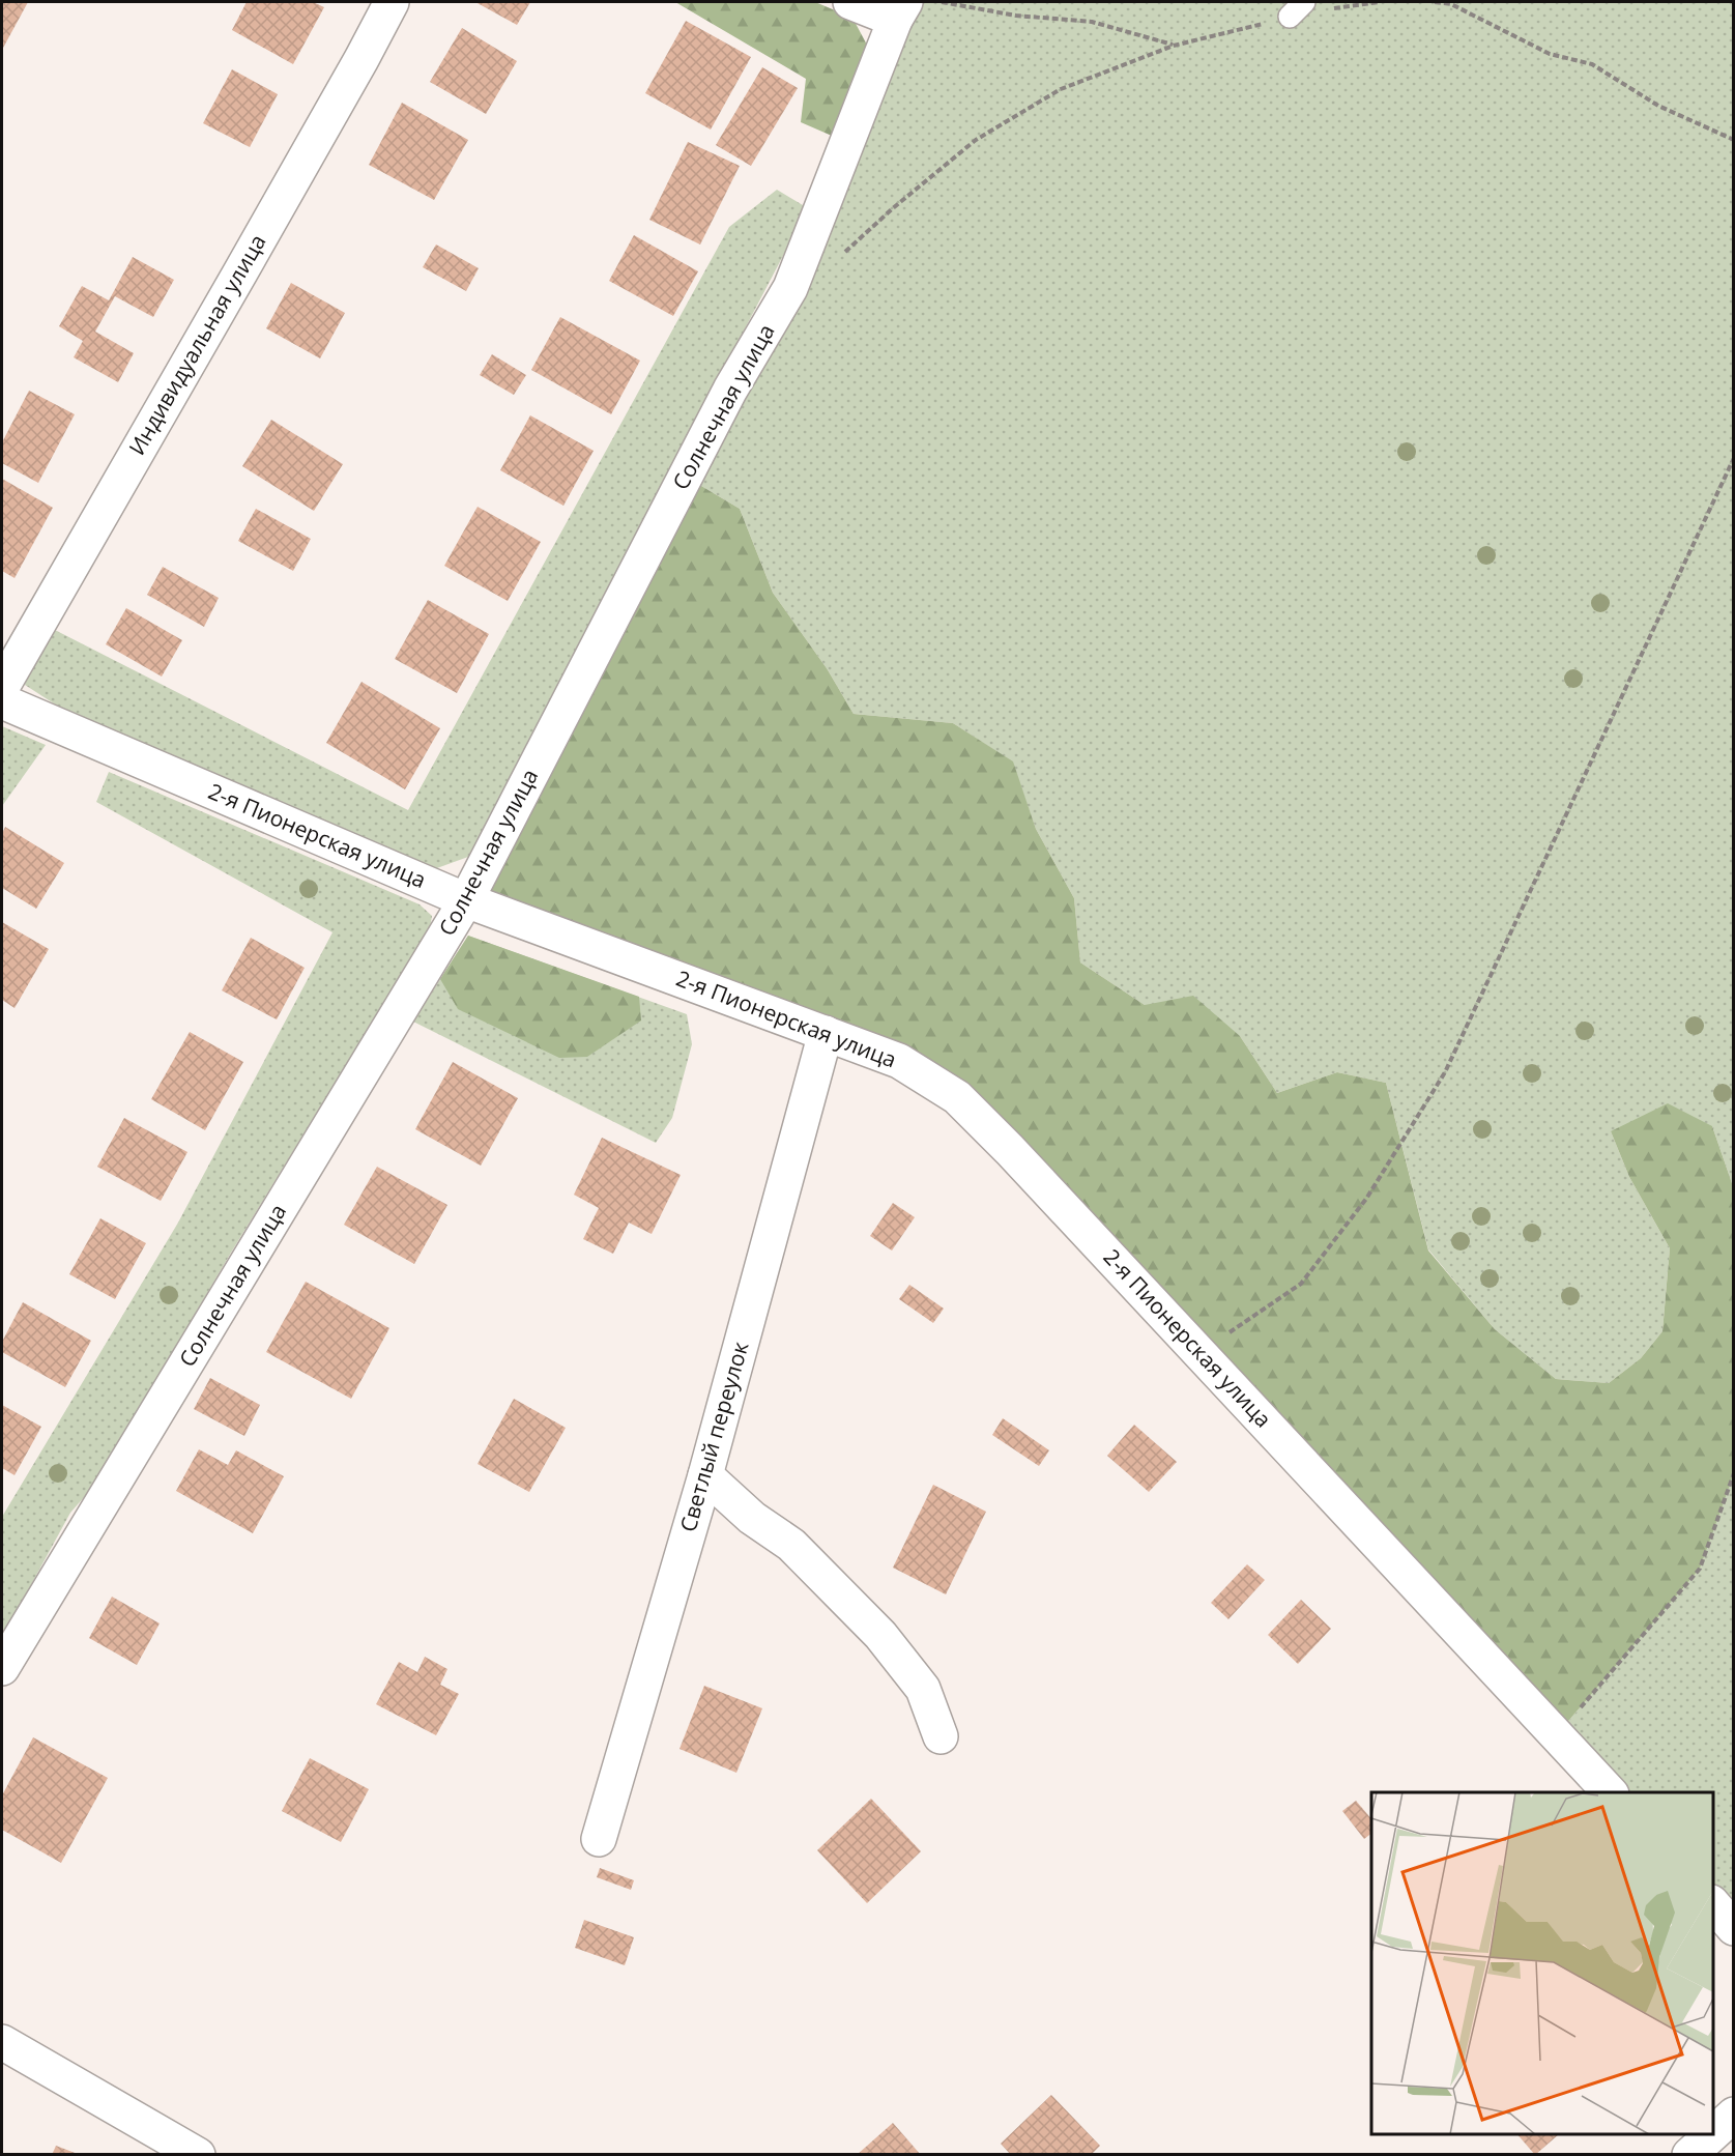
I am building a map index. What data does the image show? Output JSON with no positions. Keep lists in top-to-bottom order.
{
  "streets": {
    "street": [
      "Индивидуальная улица",
      "Солнечная улица",
      "2-я Пионерская улица",
      "Светлый переулок"
    ]
  },
  "crossings": [
    ["Солнечная улица", "2-я Пионерская улица"],
    ["2-я Пионерская улица", "Светлый переулок"]
  ]
}
